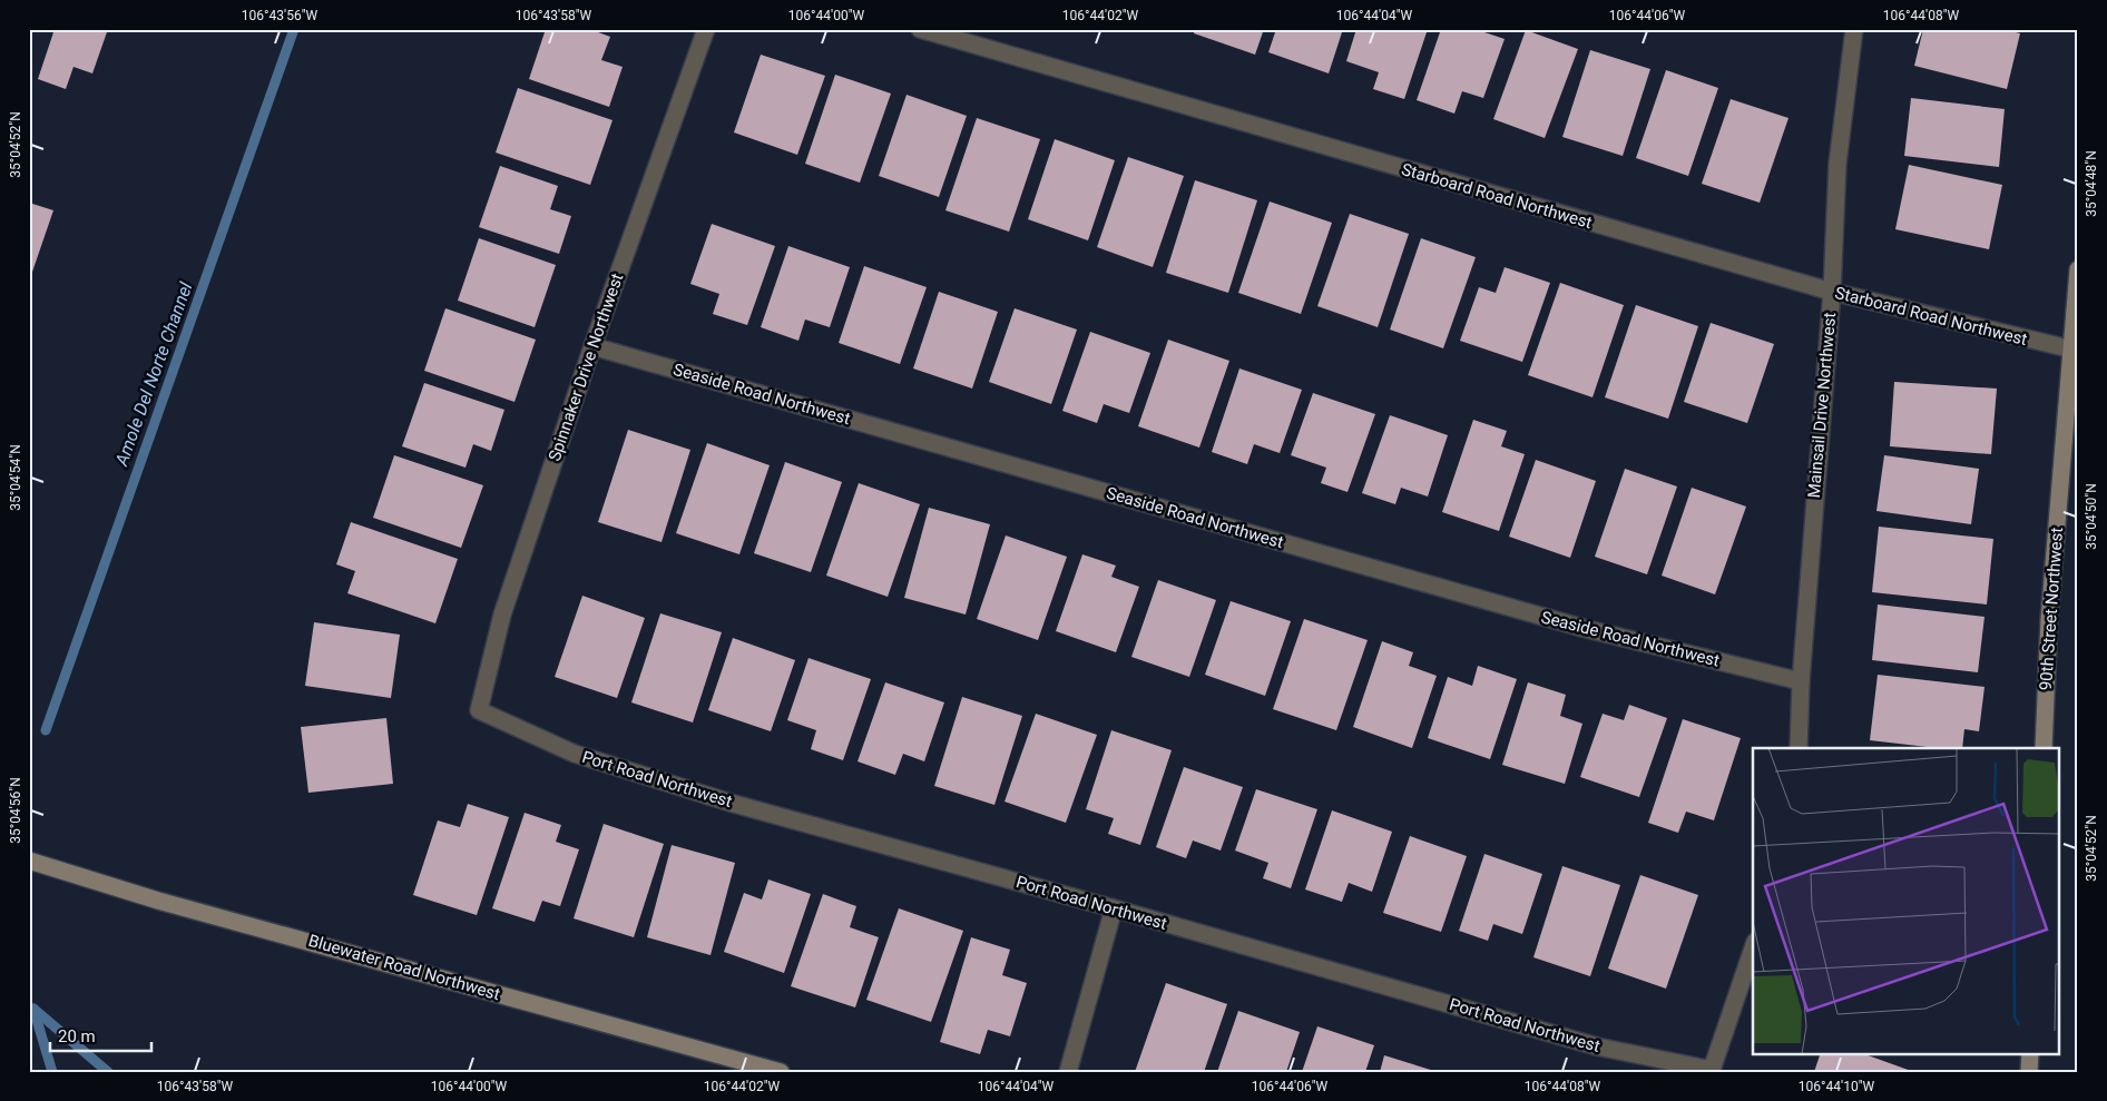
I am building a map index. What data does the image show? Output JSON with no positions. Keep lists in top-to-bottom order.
{
  "streets": {
    "street": [
      "Starboard Road Northwest",
      "Spinnaker Drive Northwest",
      "Seaside Road Northwest",
      "Mainsail Drive Northwest",
      "90th Street Northwest",
      "Port Road Northwest",
      "Bluewater Road Northwest"
    ]
  },
  "crossings": [
    ["Starboard Road Northwest", "Mainsail Drive Northwest"],
    ["Starboard Road Northwest", "90th Street Northwest"],
    ["Spinnaker Drive Northwest", "Seaside Road Northwest"],
    ["Spinnaker Drive Northwest", "Port Road Northwest"],
    ["Seaside Road Northwest", "Mainsail Drive Northwest"]
  ],
  "water": ["Amole Del Norte Channel"],
  "scale_bar": "20 m",
  "coordinates": [
    "106°43'56\"W",
    "106°43'58\"W",
    "106°44'00\"W",
    "106°44'02\"W",
    "106°44'04\"W",
    "106°44'06\"W",
    "106°44'08\"W",
    "35°04'52\"N",
    "35°04'48\"N",
    "35°04'54\"N",
    "35°04'50\"N",
    "35°04'56\"N",
    "106°44'10\"W"
  ]
}
